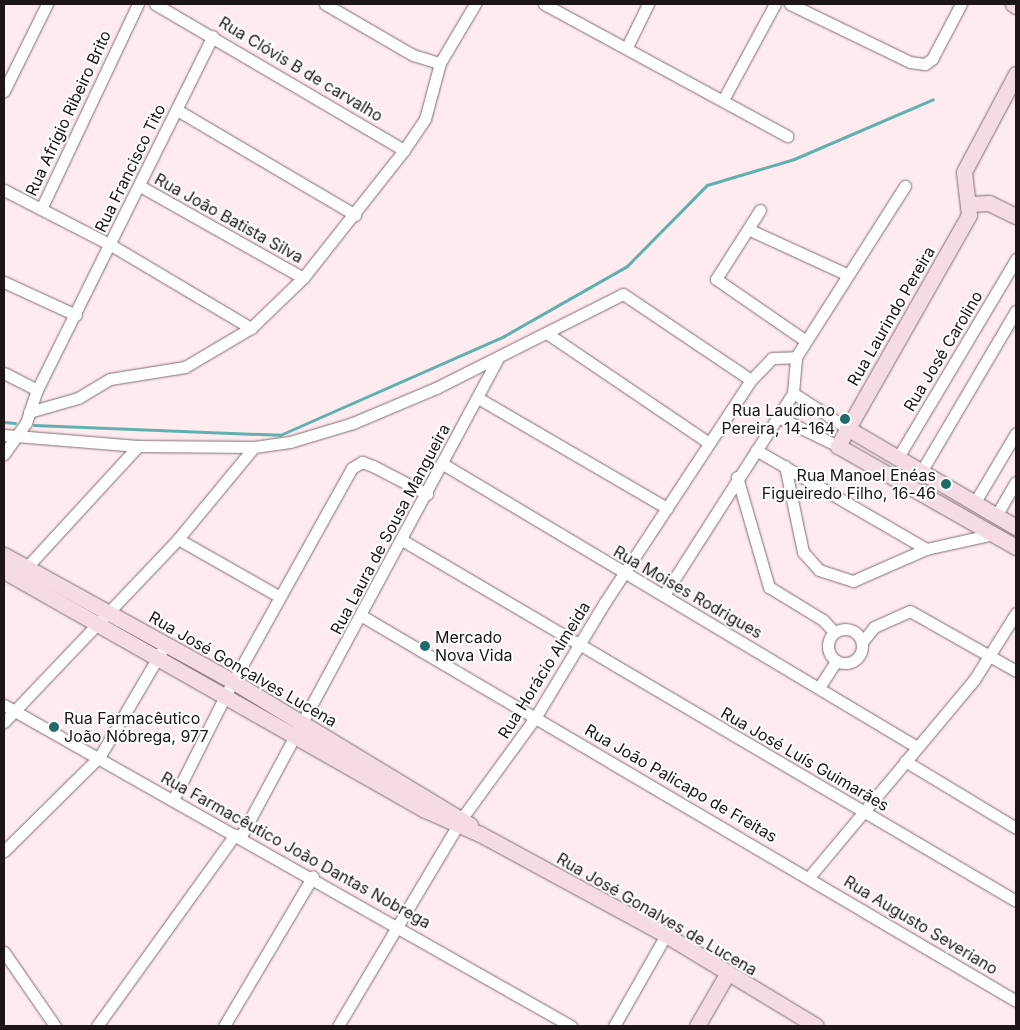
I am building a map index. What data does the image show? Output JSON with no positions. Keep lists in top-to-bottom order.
{
  "streets": {
    "street": [
      "Rua Clóvis B de carvalho",
      "Rua Afrígio Ribeiro Brito",
      "Rua Francisco Tito",
      "Rua João Batista Silva",
      "Rua Laurindo Pereira",
      "Rua José Carolino",
      "Rua Laura de Sousa Mangueira",
      "Rua Moises Rodrigues",
      "Rua José Gonçalves Lucena",
      "Rua Horácio Almeida",
      "Rua José Luís Guimarães",
      "Rua João Palicapo de Freitas",
      "Rua Farmacêutico João Dantas Nobrega",
      "Rua José Gonalves de Lucena",
      "Rua Augusto Severiano"
    ]
  },
  "crossings": [
    ["Rua Clóvis B de carvalho", "Rua Francisco Tito"],
    ["Rua Francisco Tito", "Rua João Batista Silva"],
    ["Rua Laura de Sousa Mangueira", "Rua Moises Rodrigues"],
    ["Rua Laura de Sousa Mangueira", "Rua José Gonçalves Lucena"],
    ["Rua Laura de Sousa Mangueira", "Rua José Luís Guimarães"],
    ["Rua Laura de Sousa Mangueira", "Rua João Palicapo de Freitas"],
    ["Rua Laura de Sousa Mangueira", "Rua Farmacêutico João Dantas Nobrega"],
    ["Rua Moises Rodrigues", "Rua Horácio Almeida"],
    ["Rua José Gonçalves Lucena", "Rua Horácio Almeida"],
    ["Rua José Gonçalves Lucena", "Rua José Gonalves de Lucena"],
    ["Rua Horácio Almeida", "Rua José Luís Guimarães"],
    ["Rua Horácio Almeida", "Rua João Palicapo de Freitas"],
    ["Rua Horácio Almeida", "Rua Farmacêutico João Dantas Nobrega"],
    ["Rua Horácio Almeida", "Rua José Gonalves de Lucena"],
    ["Rua João Palicapo de Freitas", "Rua Augusto Severiano"]
  ],
  "places": [
    "Rua Laudiono Pereira, 14-164",
    "Rua Manoel Enéas Figueiredo Filho, 16-46",
    "Mercado Nova Vida",
    "Rua Farmacêutico João Nóbrega, 977"
  ]
}
